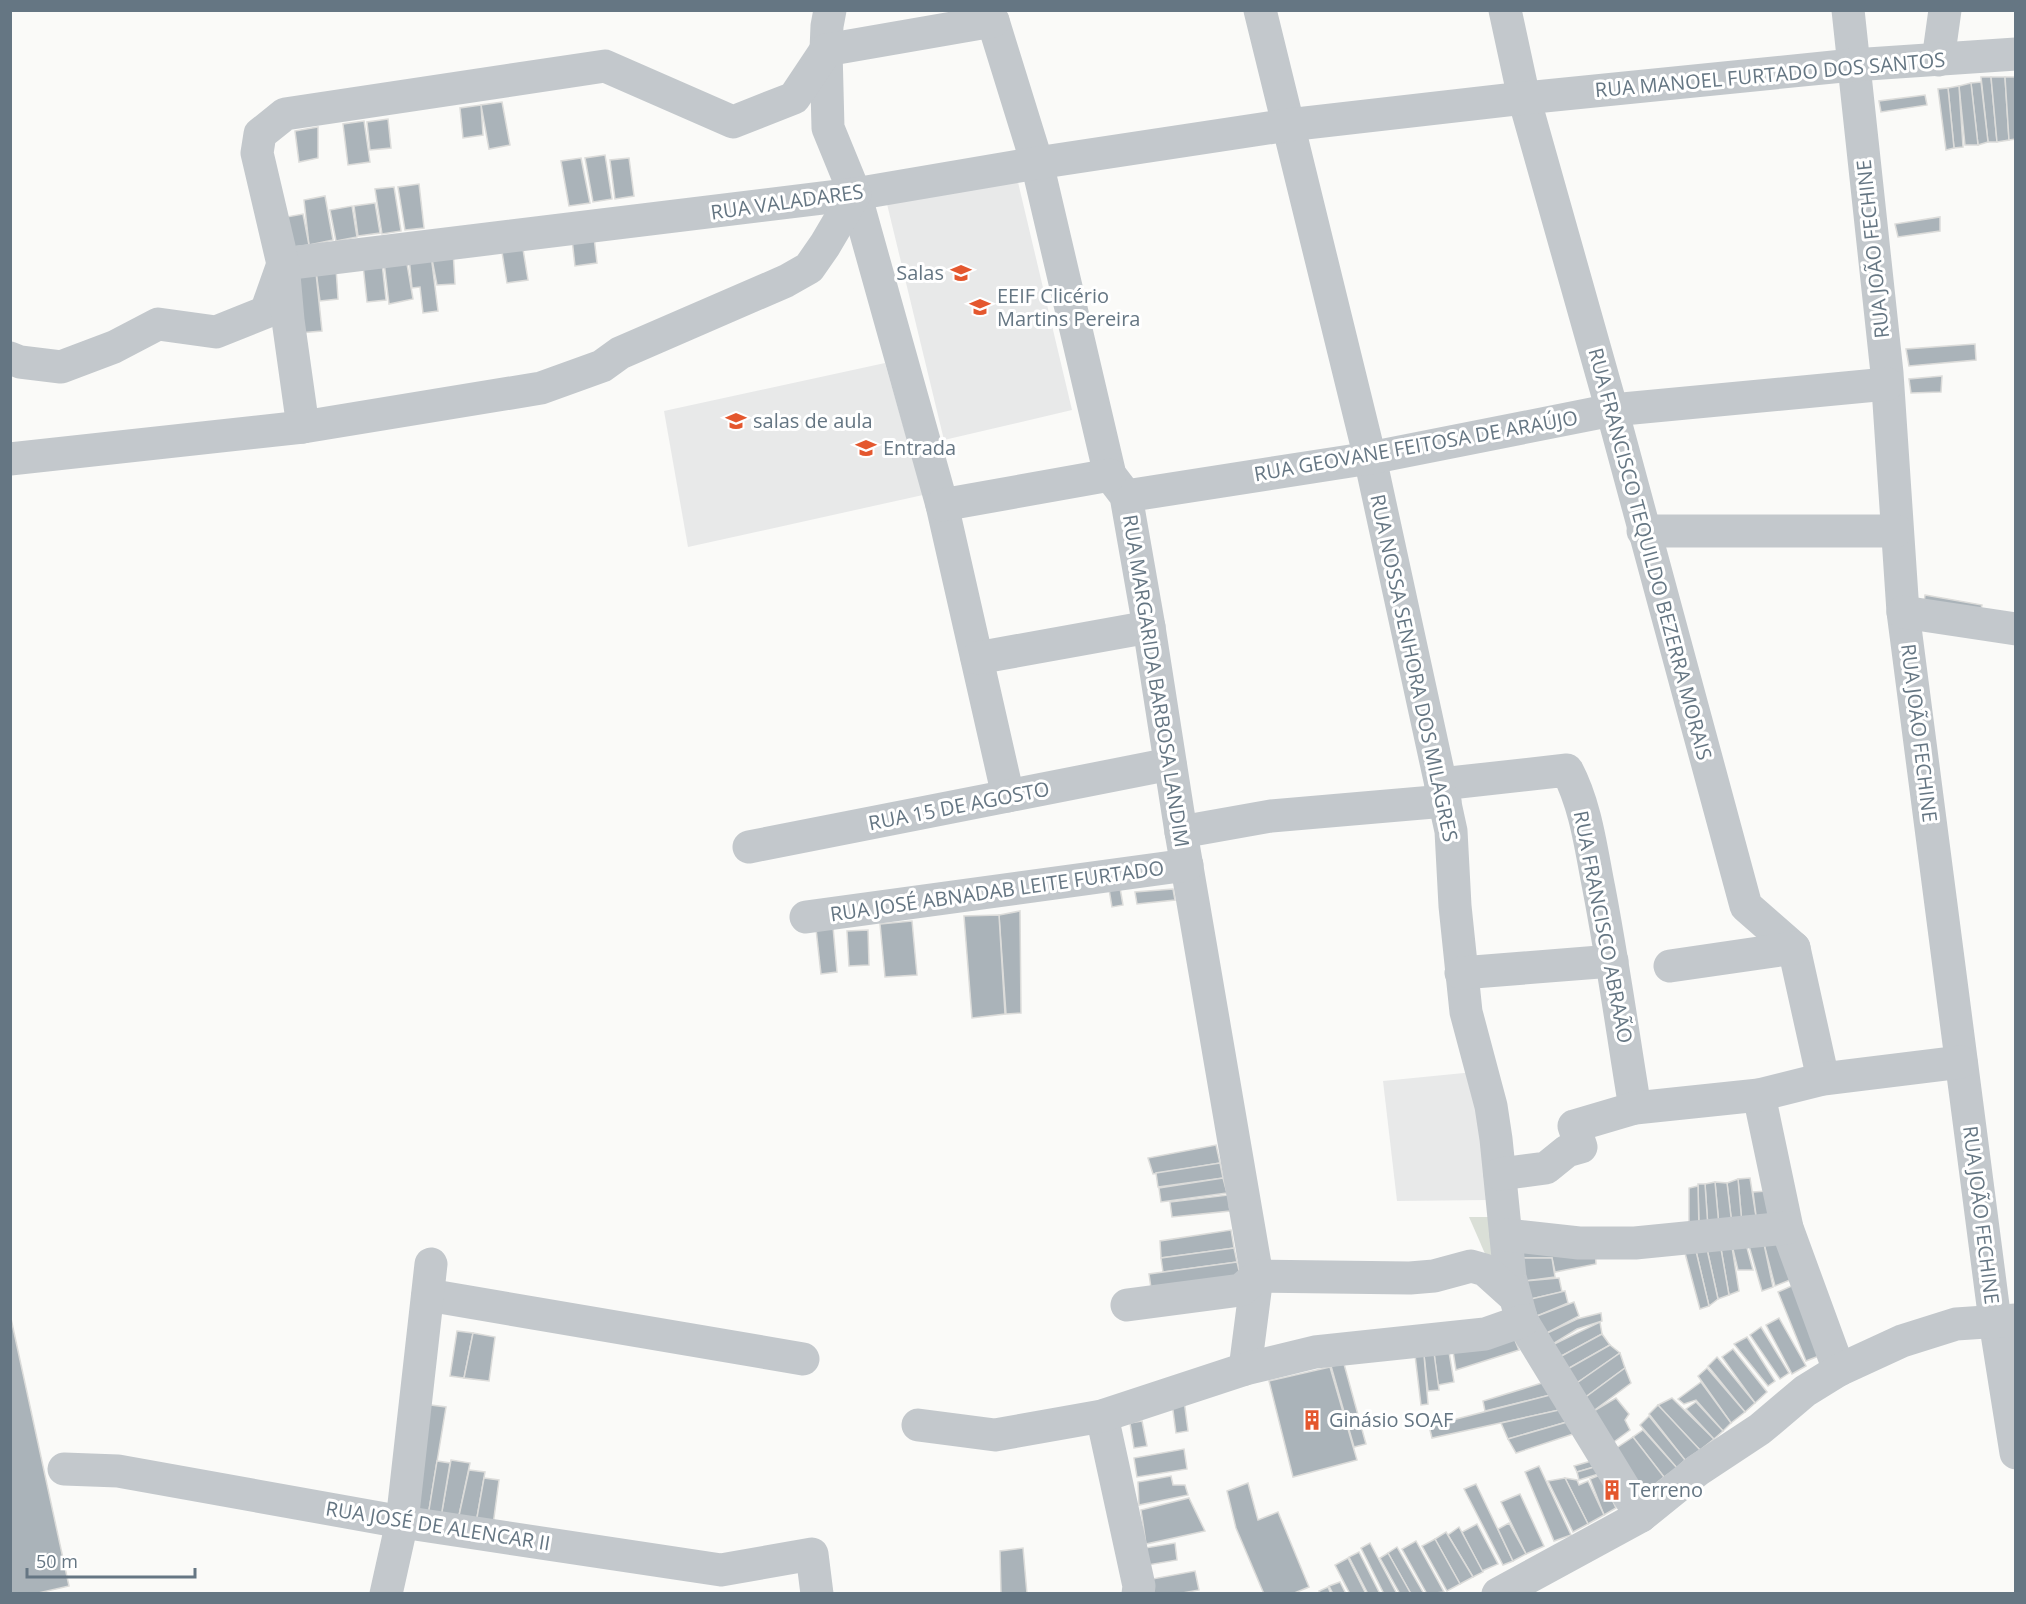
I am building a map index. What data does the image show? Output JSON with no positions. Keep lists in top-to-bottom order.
{
  "streets": {
    "street": [
      "RUA MANOEL FURTADO DOS SANTOS",
      "RUA VALADARES",
      "RUA JOÃO FECHINE",
      "RUA GEOVANE FEITOSA DE ARAÚJO",
      "RUA FRANCISCO TEQUILDO BEZERRA MORAIS",
      "RUA NOSSA SENHORA DOS MILAGRES",
      "RUA MARGARIDA BARBOSA LANDIM",
      "RUA 15 DE AGOSTO",
      "RUA JOSÉ ABNADAB LEITE FURTADO",
      "RUA FRANCISCO ABRAÃO",
      "RUA JOSÉ DE ALENCAR II"
    ]
  },
  "crossings": [
    ["RUA MANOEL FURTADO DOS SANTOS", "RUA VALADARES"],
    ["RUA MANOEL FURTADO DOS SANTOS", "RUA JOÃO FECHINE"],
    ["RUA MANOEL FURTADO DOS SANTOS", "RUA FRANCISCO TEQUILDO BEZERRA MORAIS"],
    ["RUA MANOEL FURTADO DOS SANTOS", "RUA NOSSA SENHORA DOS MILAGRES"],
    ["RUA VALADARES", "RUA NOSSA SENHORA DOS MILAGRES"],
    ["RUA VALADARES", "RUA MARGARIDA BARBOSA LANDIM"],
    ["RUA JOÃO FECHINE", "RUA GEOVANE FEITOSA DE ARAÚJO"],
    ["RUA GEOVANE FEITOSA DE ARAÚJO", "RUA FRANCISCO TEQUILDO BEZERRA MORAIS"],
    ["RUA GEOVANE FEITOSA DE ARAÚJO", "RUA NOSSA SENHORA DOS MILAGRES"],
    ["RUA GEOVANE FEITOSA DE ARAÚJO", "RUA MARGARIDA BARBOSA LANDIM"],
    ["RUA NOSSA SENHORA DOS MILAGRES", "RUA FRANCISCO ABRAÃO"],
    ["RUA MARGARIDA BARBOSA LANDIM", "RUA 15 DE AGOSTO"],
    ["RUA MARGARIDA BARBOSA LANDIM", "RUA JOSÉ ABNADAB LEITE FURTADO"]
  ],
  "places": {
    "school or university": [
      "Salas",
      "EEIF Clicério Martins Pereira",
      "salas de aula",
      "Entrada"
    ],
    "building": ["Ginásio SOAF", "Terreno"]
  },
  "scale_bar": "50 m"
}
